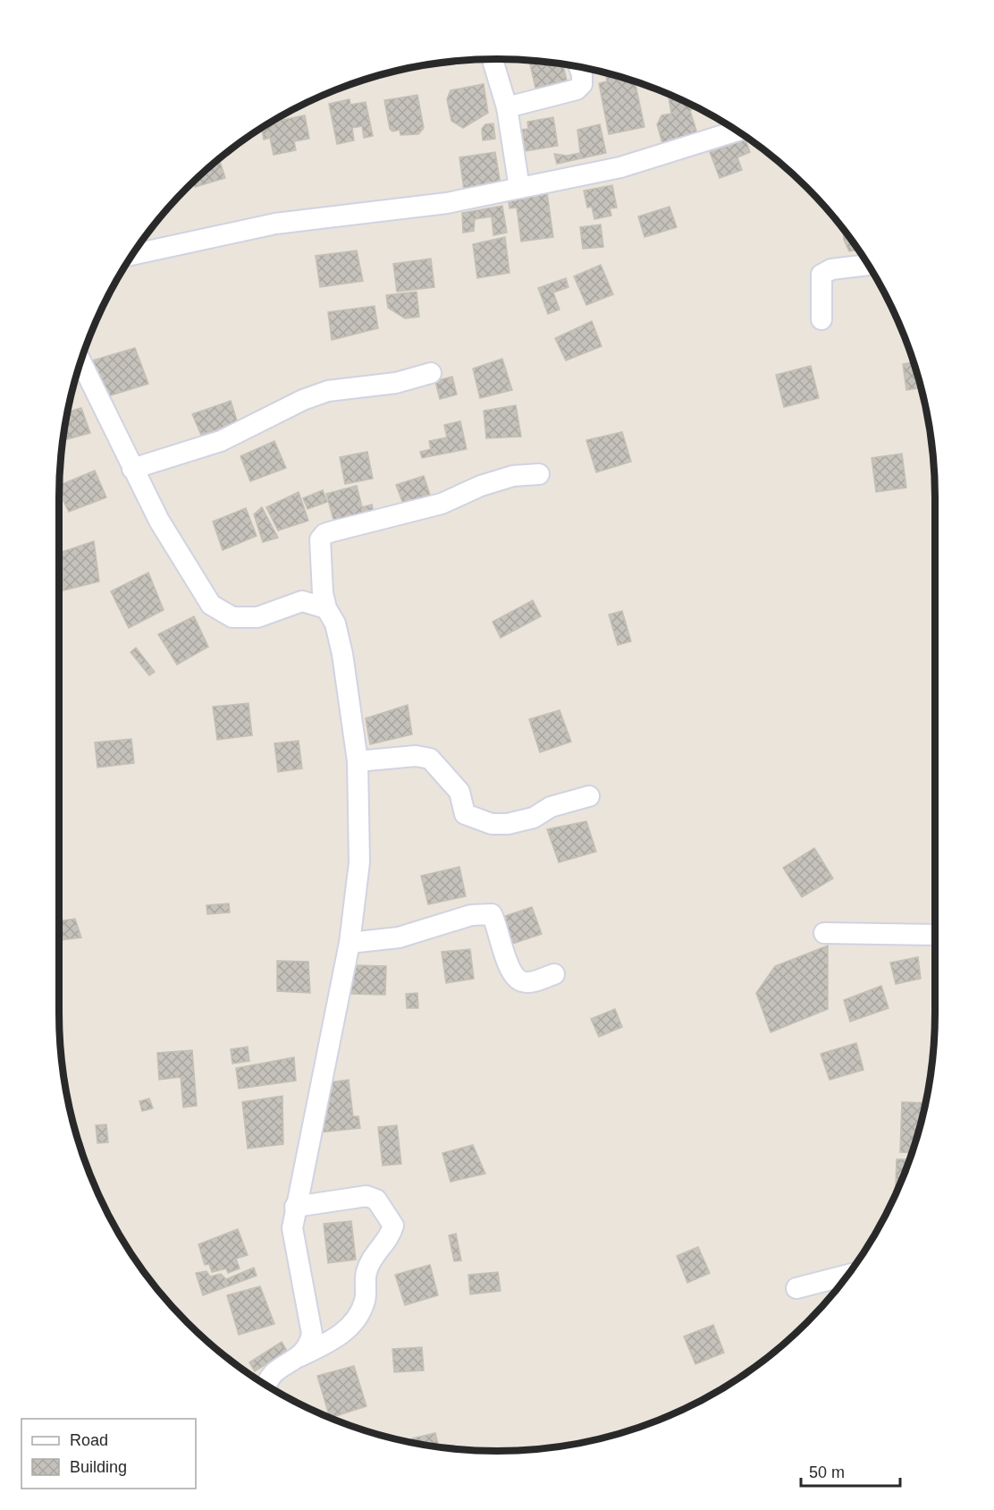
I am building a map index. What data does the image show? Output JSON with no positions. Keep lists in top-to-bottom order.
{
  "legend": ["Road", "Building"],
  "scale_bar": "50 m"
}
